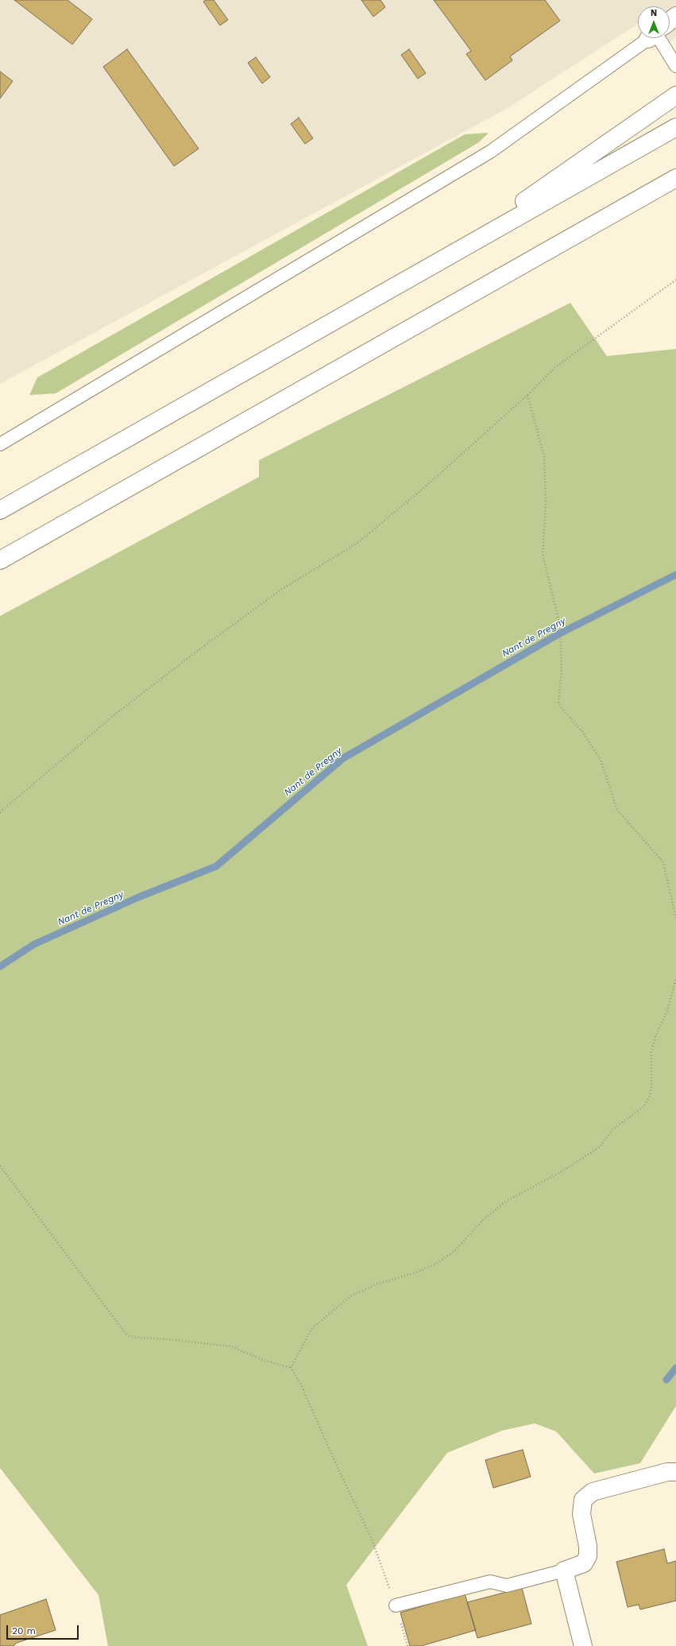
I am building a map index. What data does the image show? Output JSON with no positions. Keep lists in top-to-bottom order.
{
  "water": ["Nant de Pregny"],
  "scale_bar": "20 m",
  "north": "top"
}
